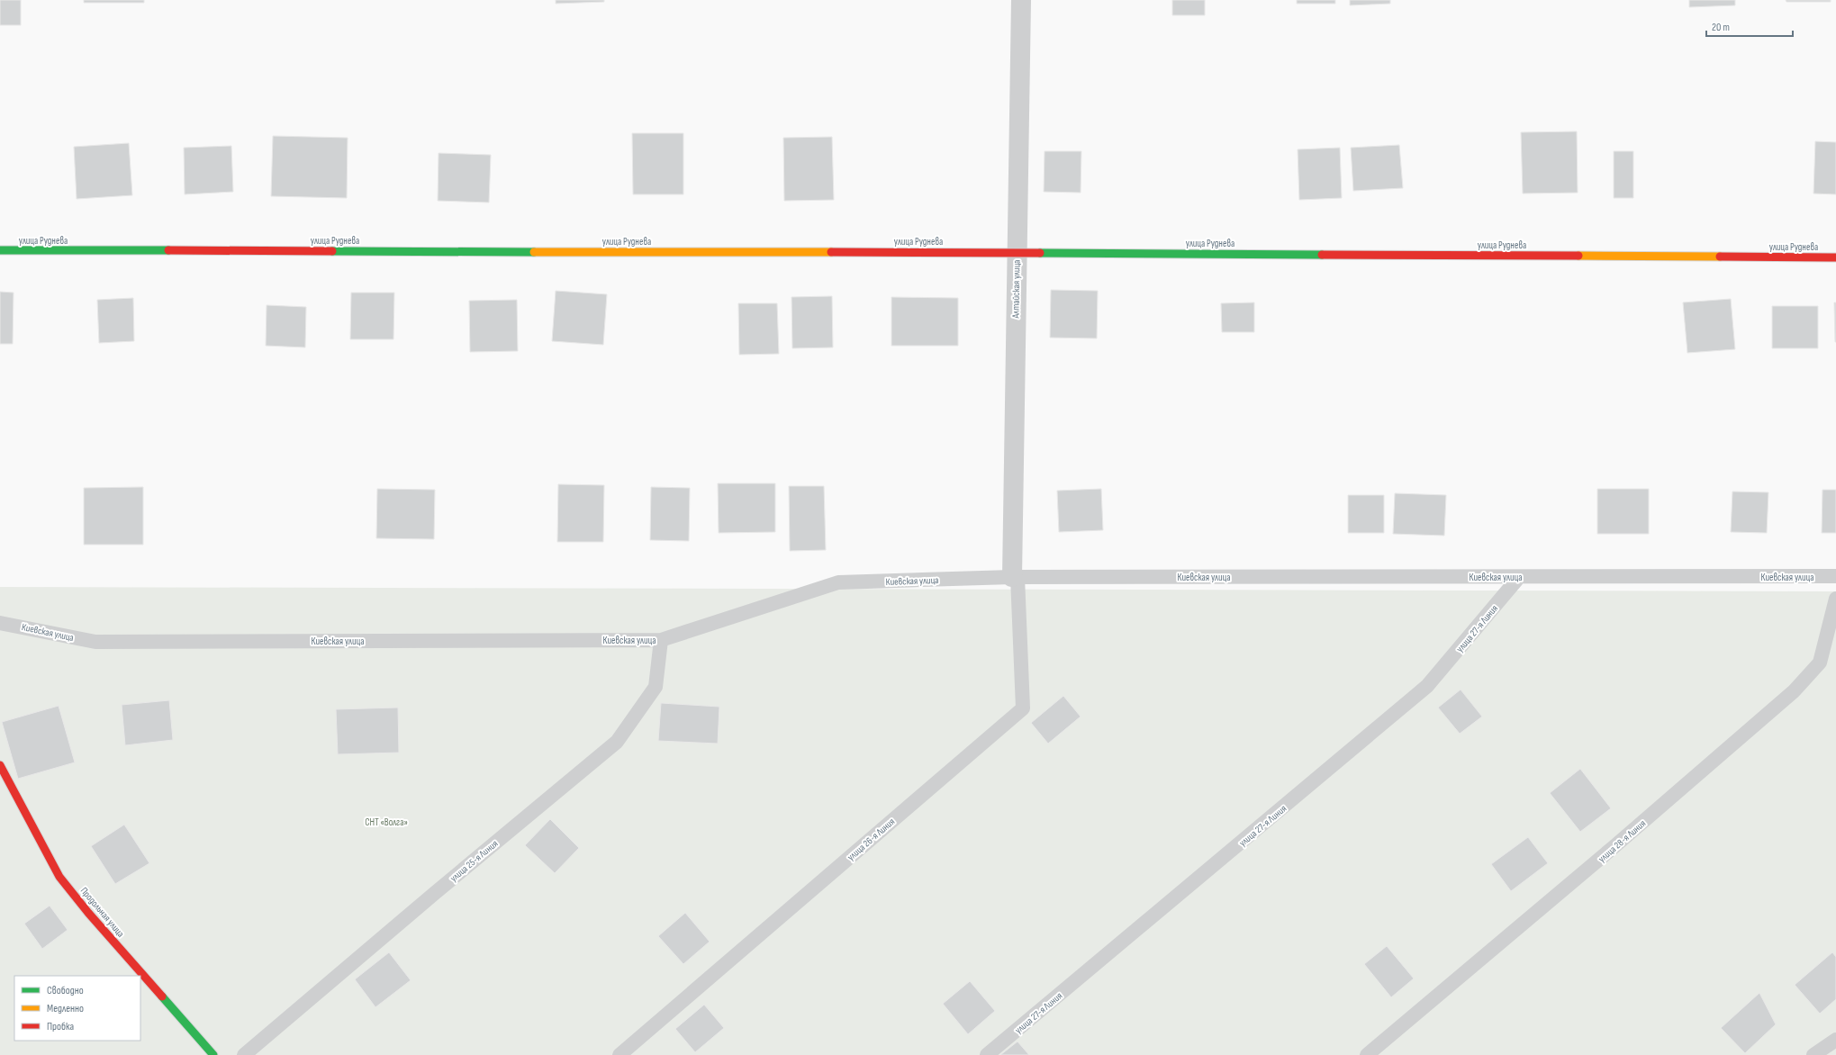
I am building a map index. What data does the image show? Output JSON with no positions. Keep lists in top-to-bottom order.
{
  "streets": {
    "street": ["улица Руднева", "Алтайская улица", "Продольная улица"],
    "lane": [
      "Киевская улица",
      "улица 27-я Линия",
      "улица 26-я Линия",
      "улица 28-я Линия",
      "улица 25-я Линия"
    ]
  },
  "crossings": [
    ["улица Руднева", "Алтайская улица"],
    ["Алтайская улица", "Киевская улица"],
    ["Алтайская улица", "улица 26-я Линия"],
    ["Киевская улица", "улица 27-я Линия"],
    ["Киевская улица", "улица 26-я Линия"],
    ["Киевская улица", "улица 25-я Линия"]
  ],
  "parks": ["СНТ «Волга»"],
  "legend": ["Свободно", "Медленно", "Пробка"],
  "scale_bar": "20 m"
}
